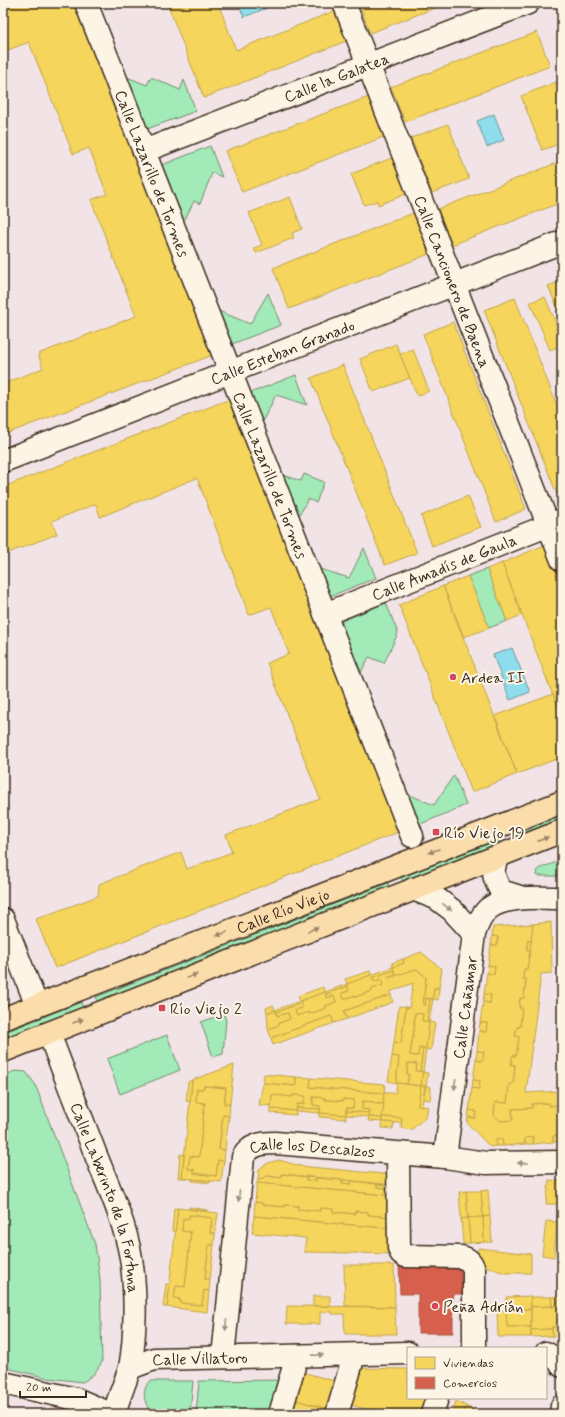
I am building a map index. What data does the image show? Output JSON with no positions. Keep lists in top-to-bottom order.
{
  "streets": {
    "main road": ["Calle Río Viejo"],
    "street": [
      "Calle la Galatea",
      "Calle Lazarillo de Tormes",
      "Calle Cancionero de Baena",
      "Calle Esteban Granado",
      "Calle Amadís de Gaula",
      "Calle Cañamar",
      "Calle los Descalzos",
      "Calle Laberinto de la Fortuna",
      "Calle Villatoro"
    ]
  },
  "crossings": [
    ["Calle la Galatea", "Calle Lazarillo de Tormes"],
    ["Calle la Galatea", "Calle Cancionero de Baena"],
    ["Calle Lazarillo de Tormes", "Calle Esteban Granado"],
    ["Calle Lazarillo de Tormes", "Calle Amadís de Gaula"],
    ["Calle Cancionero de Baena", "Calle Esteban Granado"],
    ["Calle Cancionero de Baena", "Calle Amadís de Gaula"],
    ["Calle Río Viejo", "Calle Cañamar"],
    ["Calle Río Viejo", "Calle Laberinto de la Fortuna"],
    ["Calle Cañamar", "Calle los Descalzos"],
    ["Calle los Descalzos", "Calle Villatoro"],
    ["Calle Laberinto de la Fortuna", "Calle Villatoro"]
  ],
  "one_way": ["Calle Cañamar"],
  "places": {
    "other": ["Ardea II", "Peña Adrián"],
    "transit": ["Río Viejo 19", "Río Viejo 2"]
  },
  "legend": ["Viviendas", "Comercios"],
  "scale_bar": "20 m"
}
